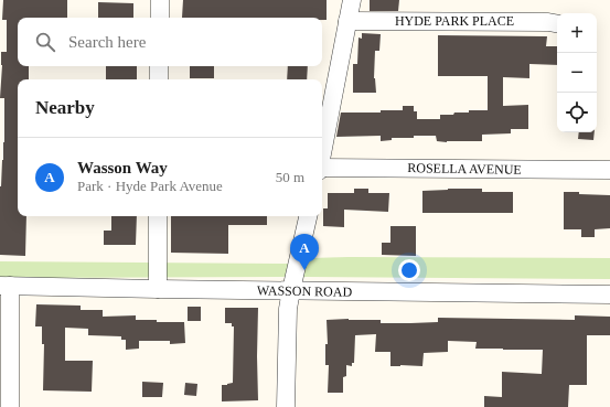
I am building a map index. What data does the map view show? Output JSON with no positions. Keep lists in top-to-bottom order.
{
  "streets": {
    "street": ["HYDE PARK PLACE", "ROSELLA AVENUE", "WASSON ROAD"]
  },
  "page": {
    "map_buttons": ["+", "−"],
    "search": "Search here",
    "heading": "Nearby",
    "list": [
      {
        "mark": "A",
        "name": "Wasson Way",
        "note": "Park · Hyde Park Avenue",
        "value": "50 m"
      }
    ],
    "pins": "A"
  }
}
